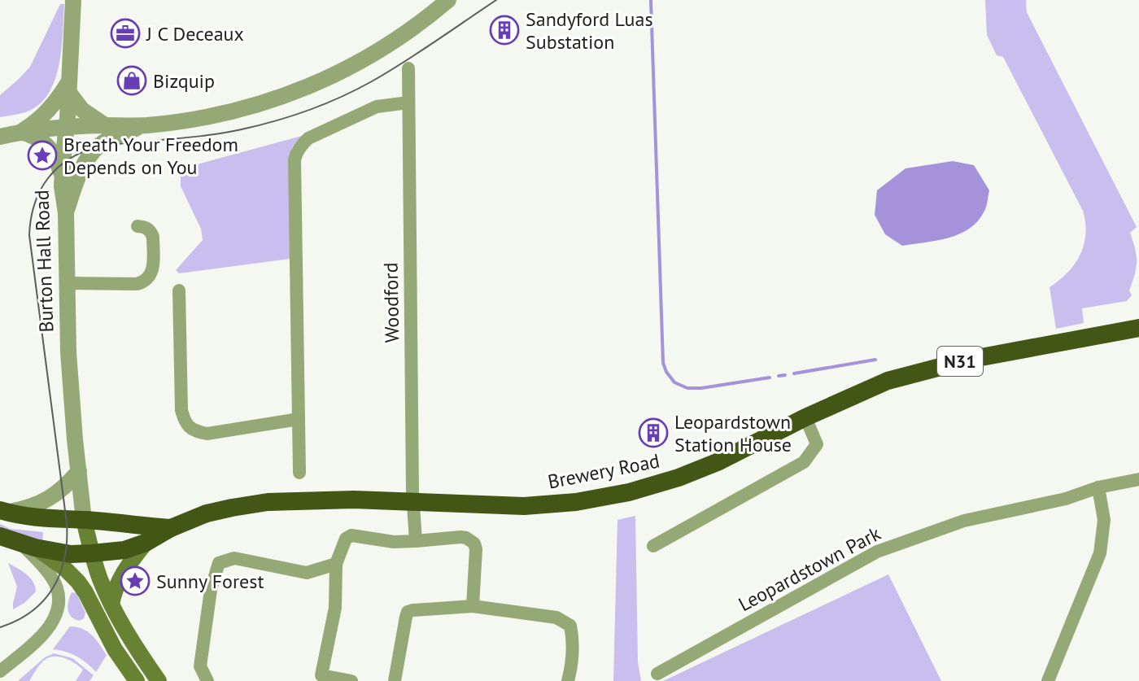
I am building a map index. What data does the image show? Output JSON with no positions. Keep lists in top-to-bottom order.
{
  "streets": {
    "highway": ["N31", "Brewery Road"],
    "street": ["Burton Hall Road", "Woodford", "Leopardstown Park"]
  },
  "crossings": [
    ["Burton Hall Road", "N31"],
    ["Burton Hall Road", "Brewery Road"],
    ["Woodford", "Brewery Road"],
    ["N31", "Brewery Road"]
  ],
  "places": {
    "building": ["Sandyford Luas Substation", "Leopardstown Station House"],
    "office": ["J C Deceaux"],
    "shop": ["Bizquip"],
    "place": ["Breath Your Freedom Depends on You", "Sunny Forest"]
  }
}
